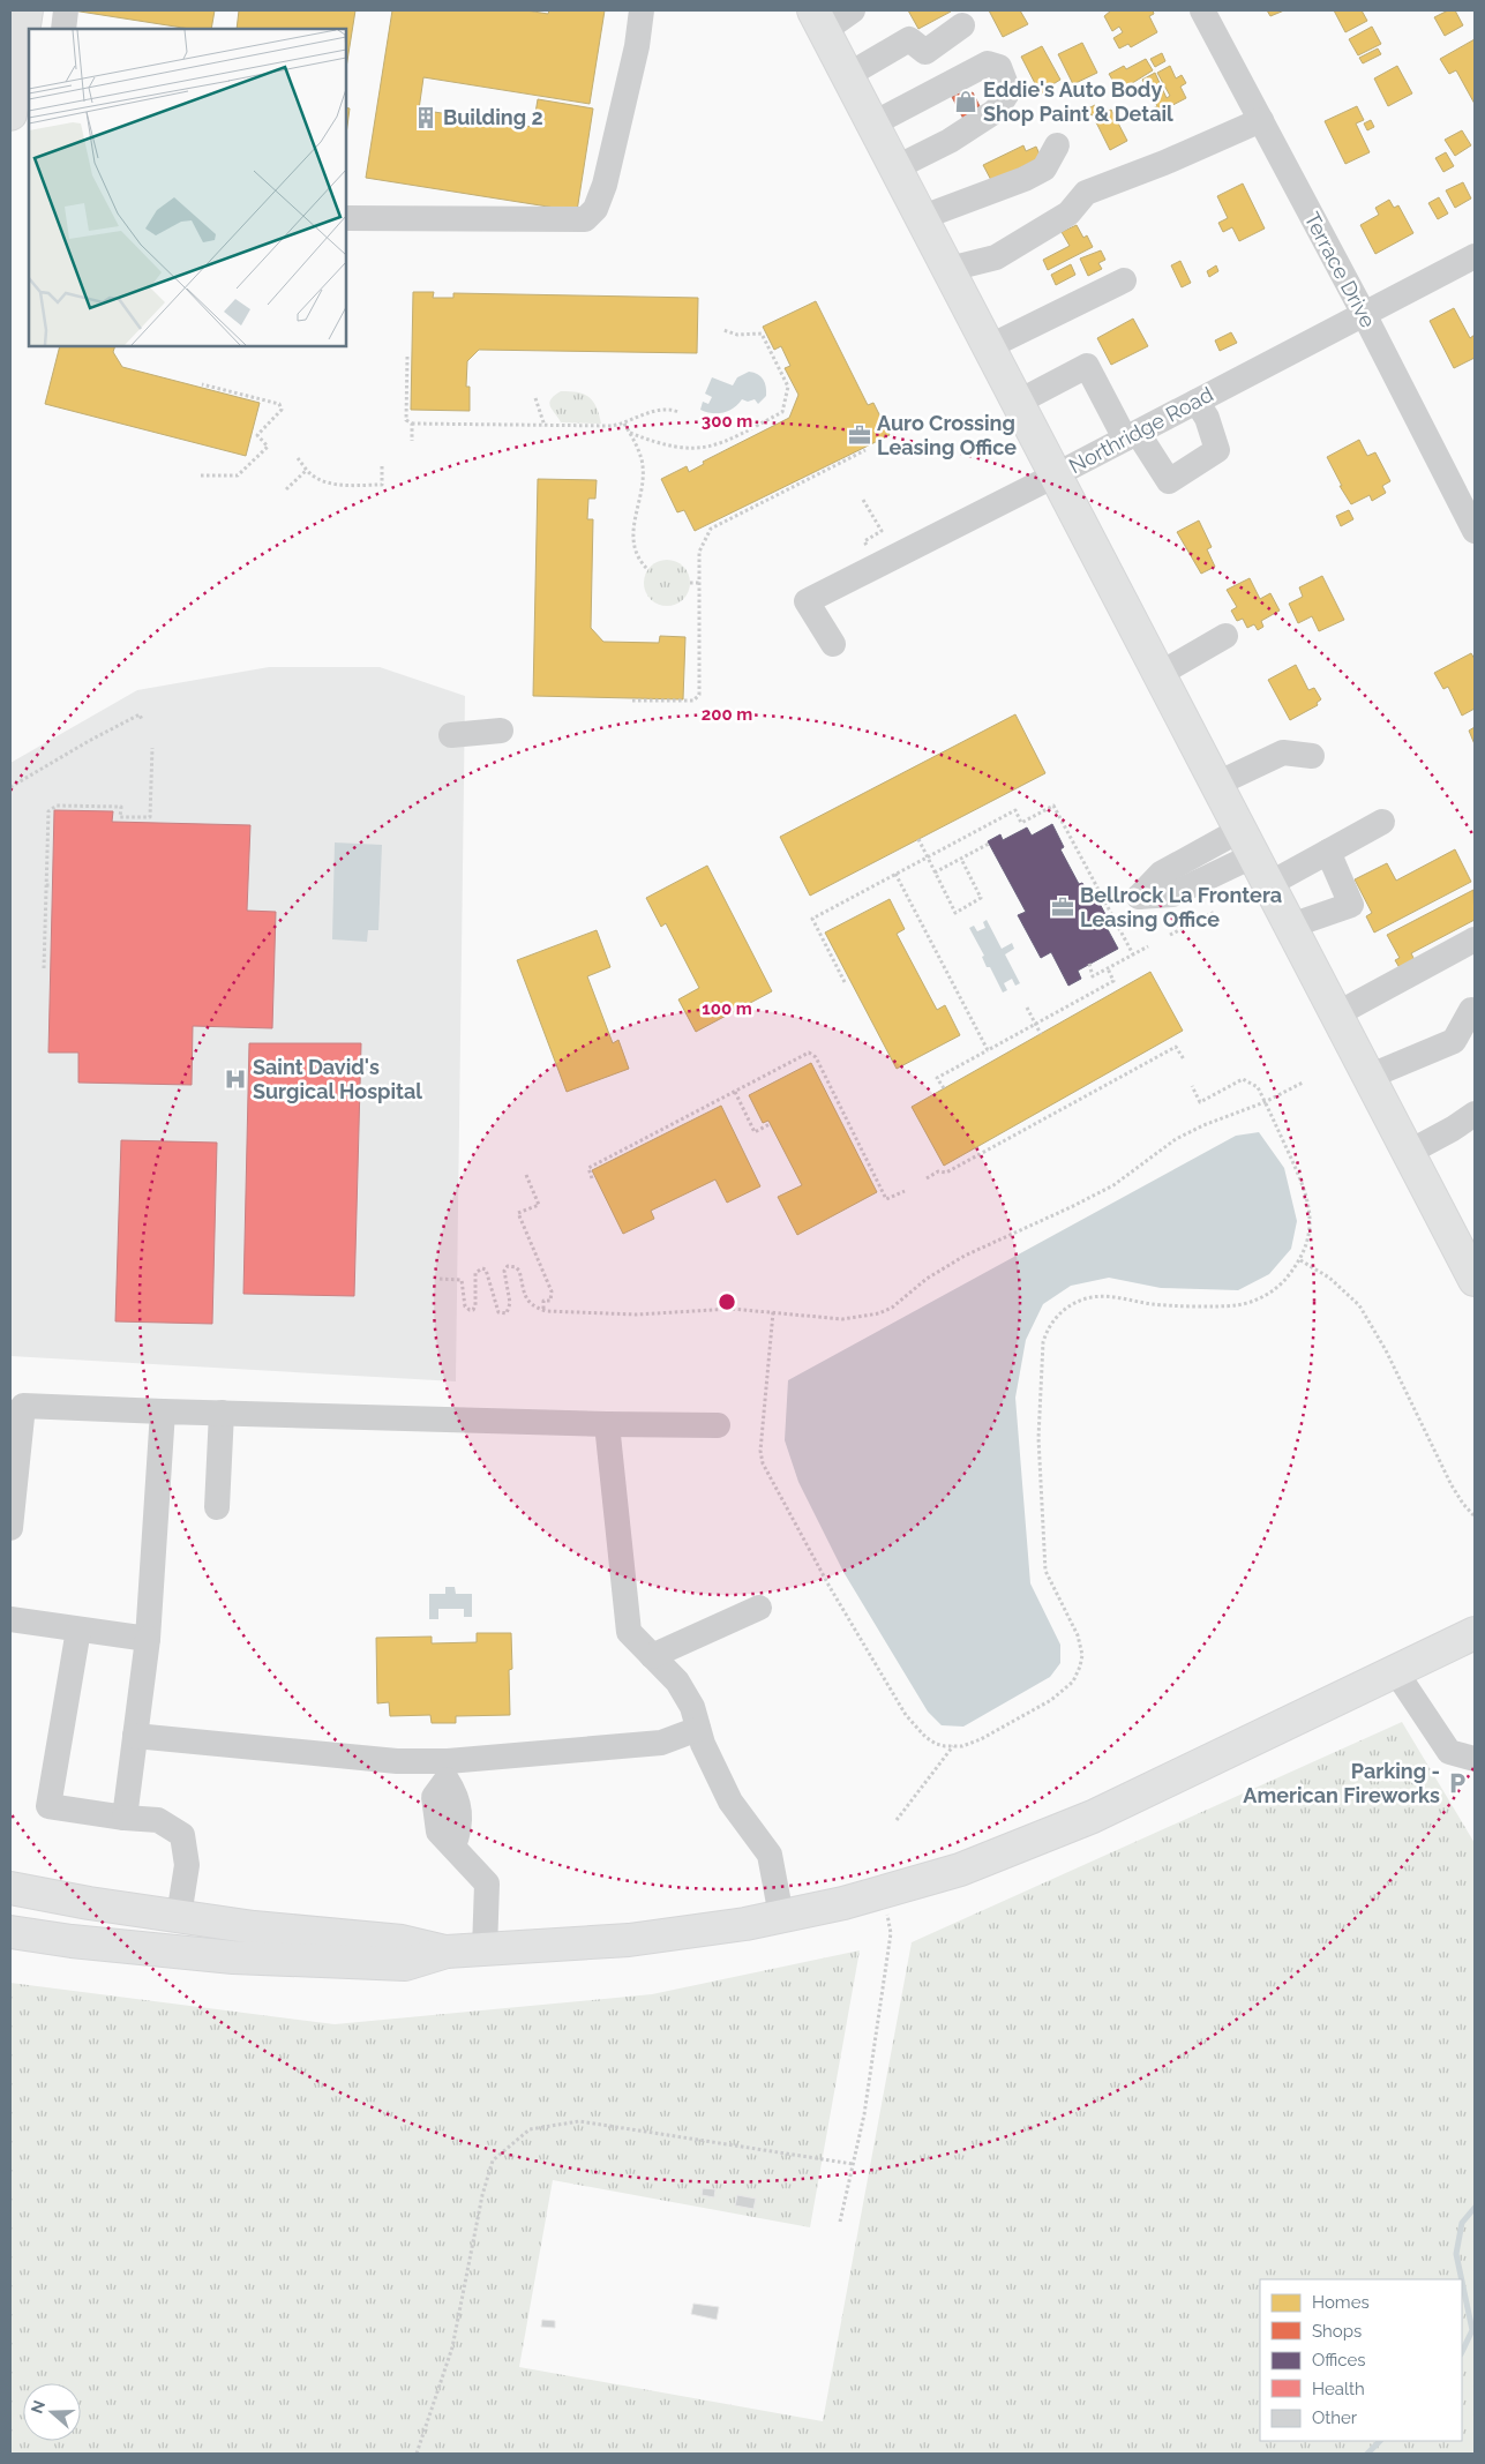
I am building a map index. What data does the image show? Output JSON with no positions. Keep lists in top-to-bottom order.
{
  "streets": {
    "street": ["Terrace Drive", "Northridge Road"]
  },
  "crossings": [
    ["Terrace Drive", "Northridge Road"]
  ],
  "places": {
    "shop": ["Eddie's Auto Body Shop Paint & Detail"],
    "building": ["Building 2"],
    "office": ["Auro Crossing Leasing Office", "Bellrock La Frontera Leasing Office"],
    "hospital": ["Saint David's Surgical Hospital"],
    "parking": ["Parking - American Fireworks"]
  },
  "legend": [
    "Homes",
    "Shops",
    "Offices",
    "Health",
    "Other"
  ],
  "north": "left",
  "rings": ["300 m", "200 m", "100 m"]
}
